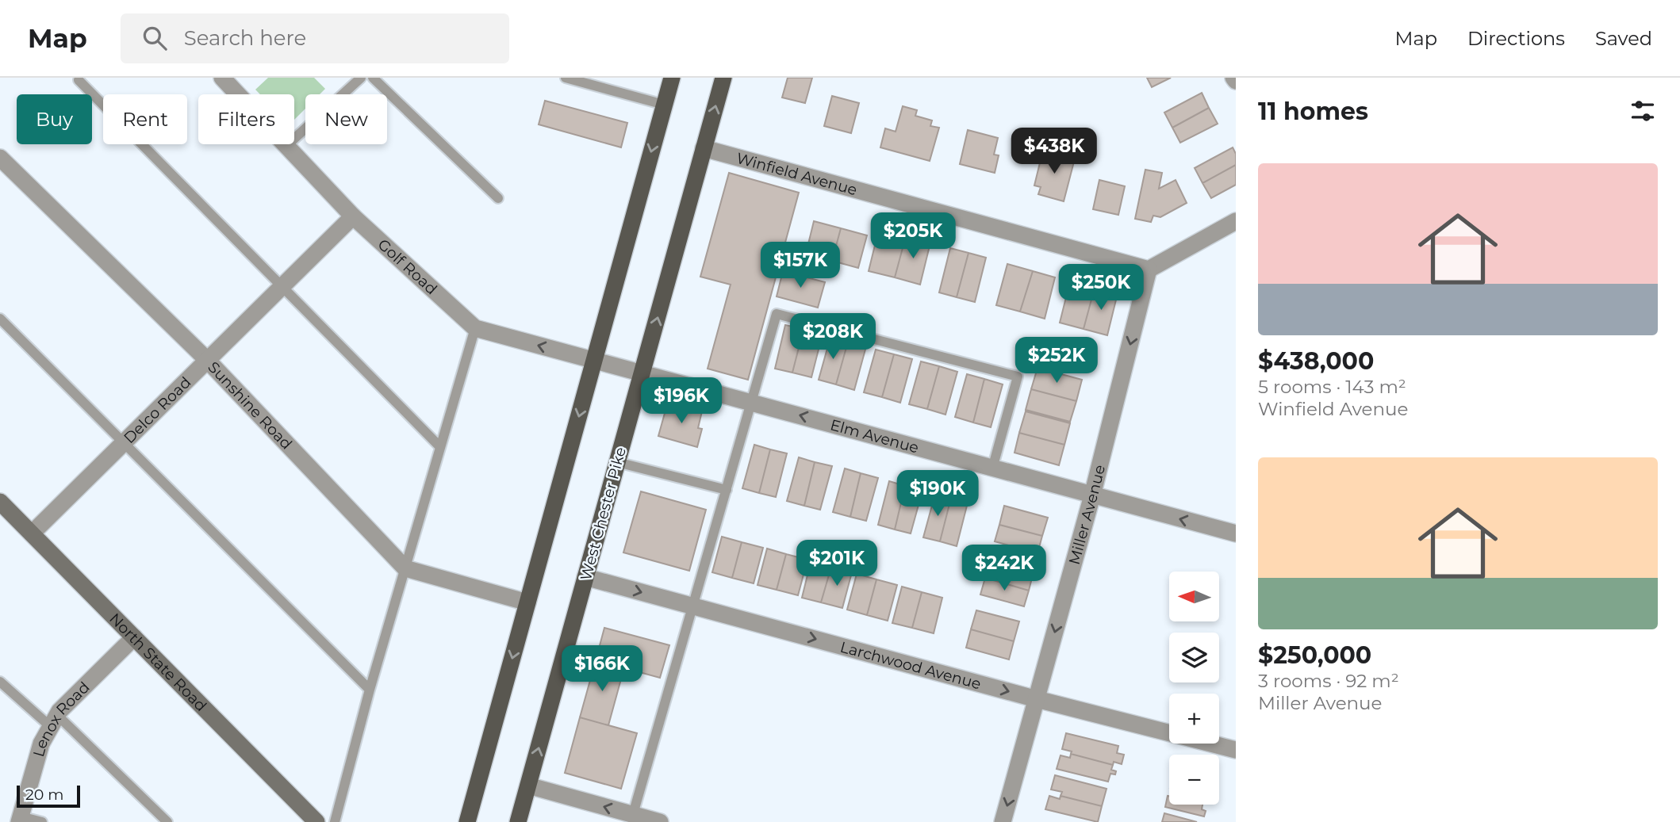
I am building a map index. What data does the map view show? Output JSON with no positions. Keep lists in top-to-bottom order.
{
  "streets": {
    "main road": ["West Chester Pike", "North State Road"],
    "street": [
      "Winfield Avenue",
      "Golf Road",
      "Sunshine Road",
      "Delco Road",
      "Elm Avenue",
      "Miller Avenue",
      "Larchwood Avenue",
      "Lenox Road"
    ]
  },
  "crossings": [
    ["Winfield Avenue", "West Chester Pike"],
    ["Winfield Avenue", "Miller Avenue"],
    ["Golf Road", "Delco Road"],
    ["Golf Road", "Elm Avenue"],
    ["Golf Road", "West Chester Pike"],
    ["Sunshine Road", "Delco Road"],
    ["Delco Road", "North State Road"],
    ["Elm Avenue", "West Chester Pike"],
    ["Elm Avenue", "Miller Avenue"],
    ["West Chester Pike", "Larchwood Avenue"],
    ["Miller Avenue", "Larchwood Avenue"],
    ["North State Road", "Lenox Road"]
  ],
  "one_way": ["Elm Avenue", "Miller Avenue", "Larchwood Avenue"],
  "scale_bar": "20 m",
  "north": "left",
  "page": {
    "header": "Map",
    "search": "Search here",
    "nav": ["Map", "Directions", "Saved"],
    "heading": "11 homes",
    "chip": [
      "Buy",
      "Rent",
      "Filters",
      "New"
    ],
    "price": [
      "$438K",
      "$205K",
      "$157K",
      "$250K",
      "$208K",
      "$252K",
      "$196K",
      "$190K",
      "$201K",
      "$242K",
      "$166K"
    ],
    "list": [
      {
        "name": "$438,000",
        "note": "5 rooms · 143 m² · Winfield Avenue"
      },
      {
        "name": "$250,000",
        "note": "3 rooms · 92 m² · Miller Avenue"
      }
    ],
    "map_buttons": ["+", "−"],
    "scale": "20 m"
  }
}
